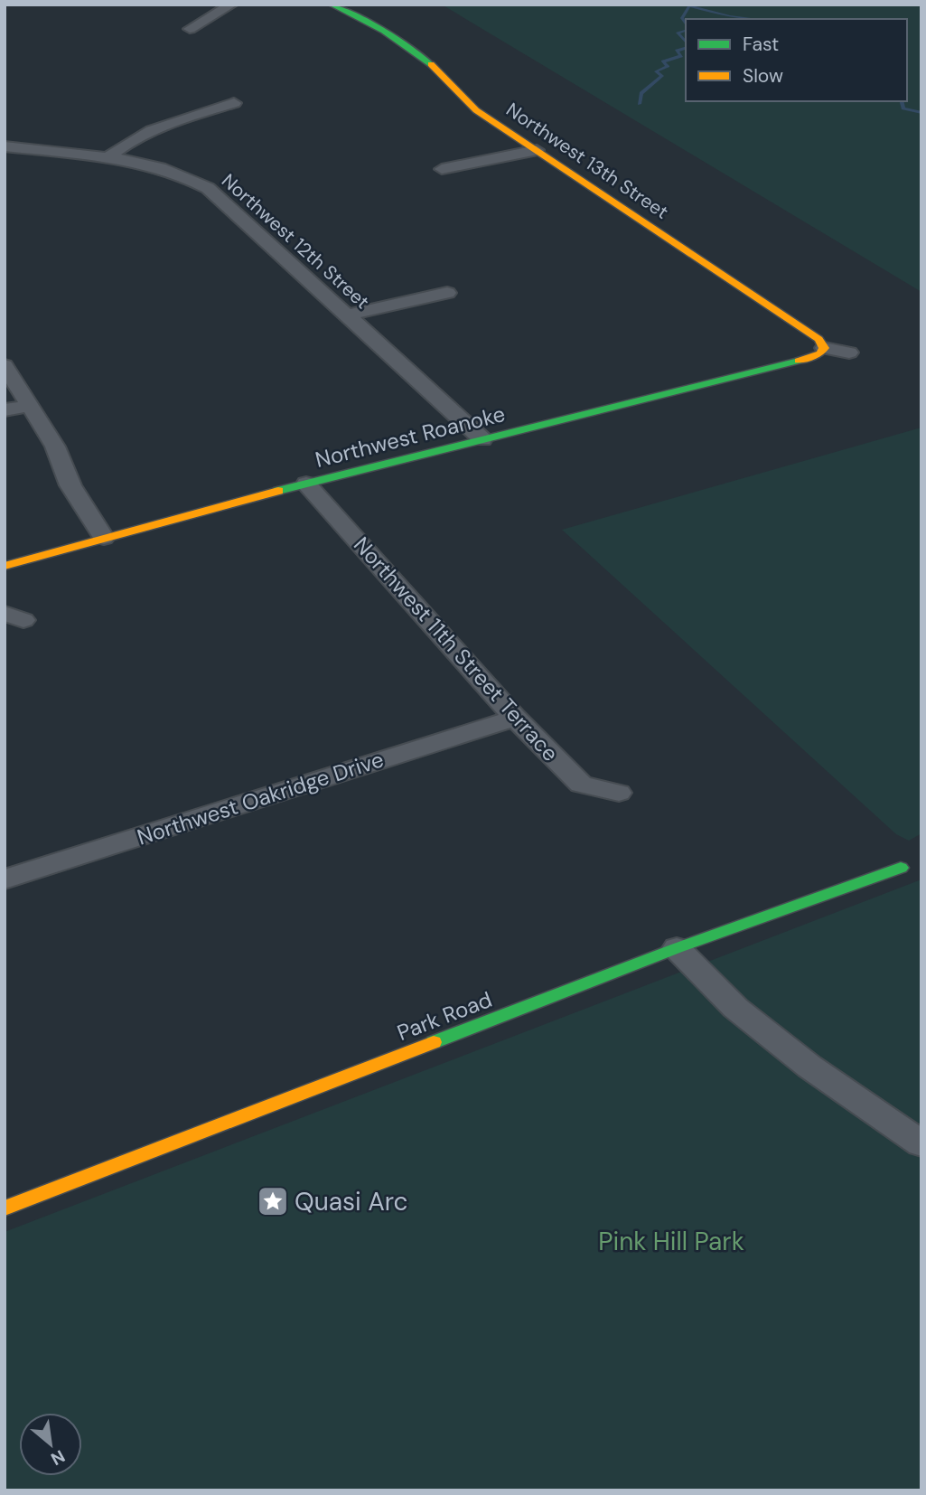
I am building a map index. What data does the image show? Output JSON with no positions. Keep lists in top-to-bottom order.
{
  "streets": {
    "street": [
      "Northwest 13th Street",
      "Northwest 12th Street",
      "Northwest Roanoke",
      "Northwest 11th Street Terrace",
      "Northwest Oakridge Drive",
      "Park Road"
    ]
  },
  "crossings": [
    ["Northwest 13th Street", "Northwest Roanoke"],
    ["Northwest 12th Street", "Northwest Roanoke"],
    ["Northwest Roanoke", "Northwest 11th Street Terrace"],
    ["Northwest 11th Street Terrace", "Northwest Oakridge Drive"]
  ],
  "parks": ["Pink Hill Park"],
  "places": {
    "place": ["Quasi Arc"]
  },
  "legend": ["Fast", "Slow"],
  "north": "bottom right"
}
